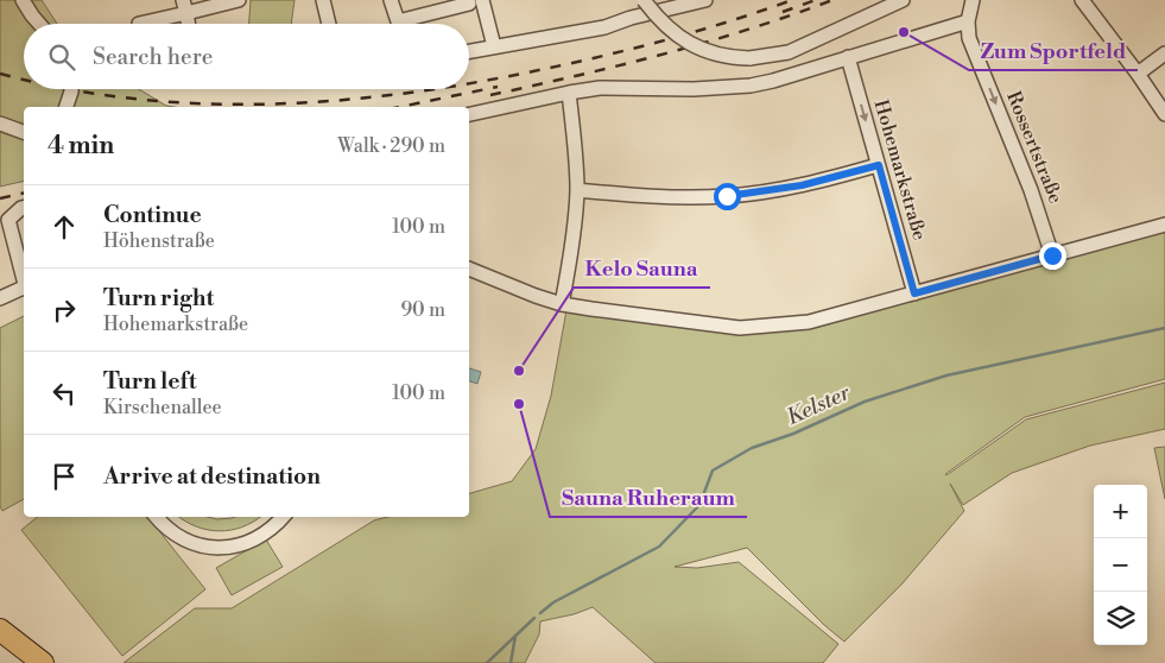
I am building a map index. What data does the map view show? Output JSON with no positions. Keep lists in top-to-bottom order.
{
  "streets": {
    "street": ["Rossertstraße", "Hohemarkstraße"]
  },
  "one_way": ["Rossertstraße", "Hohemarkstraße"],
  "water": ["Kelster"],
  "places": ["Zum Sportfeld", "Kelo Sauna", "Sauna Ruheraum"],
  "page": {
    "search": "Search here",
    "heading": ["4 min", "Walk · 290 m"],
    "list": [
      ["Continue", "Höhenstraße", "100 m"],
      ["Turn right", "Hohemarkstraße", "90 m"],
      ["Turn left", "Kirschenallee", "100 m"],
      "Arrive at destination"
    ],
    "map_buttons": ["+", "−"]
  }
}
